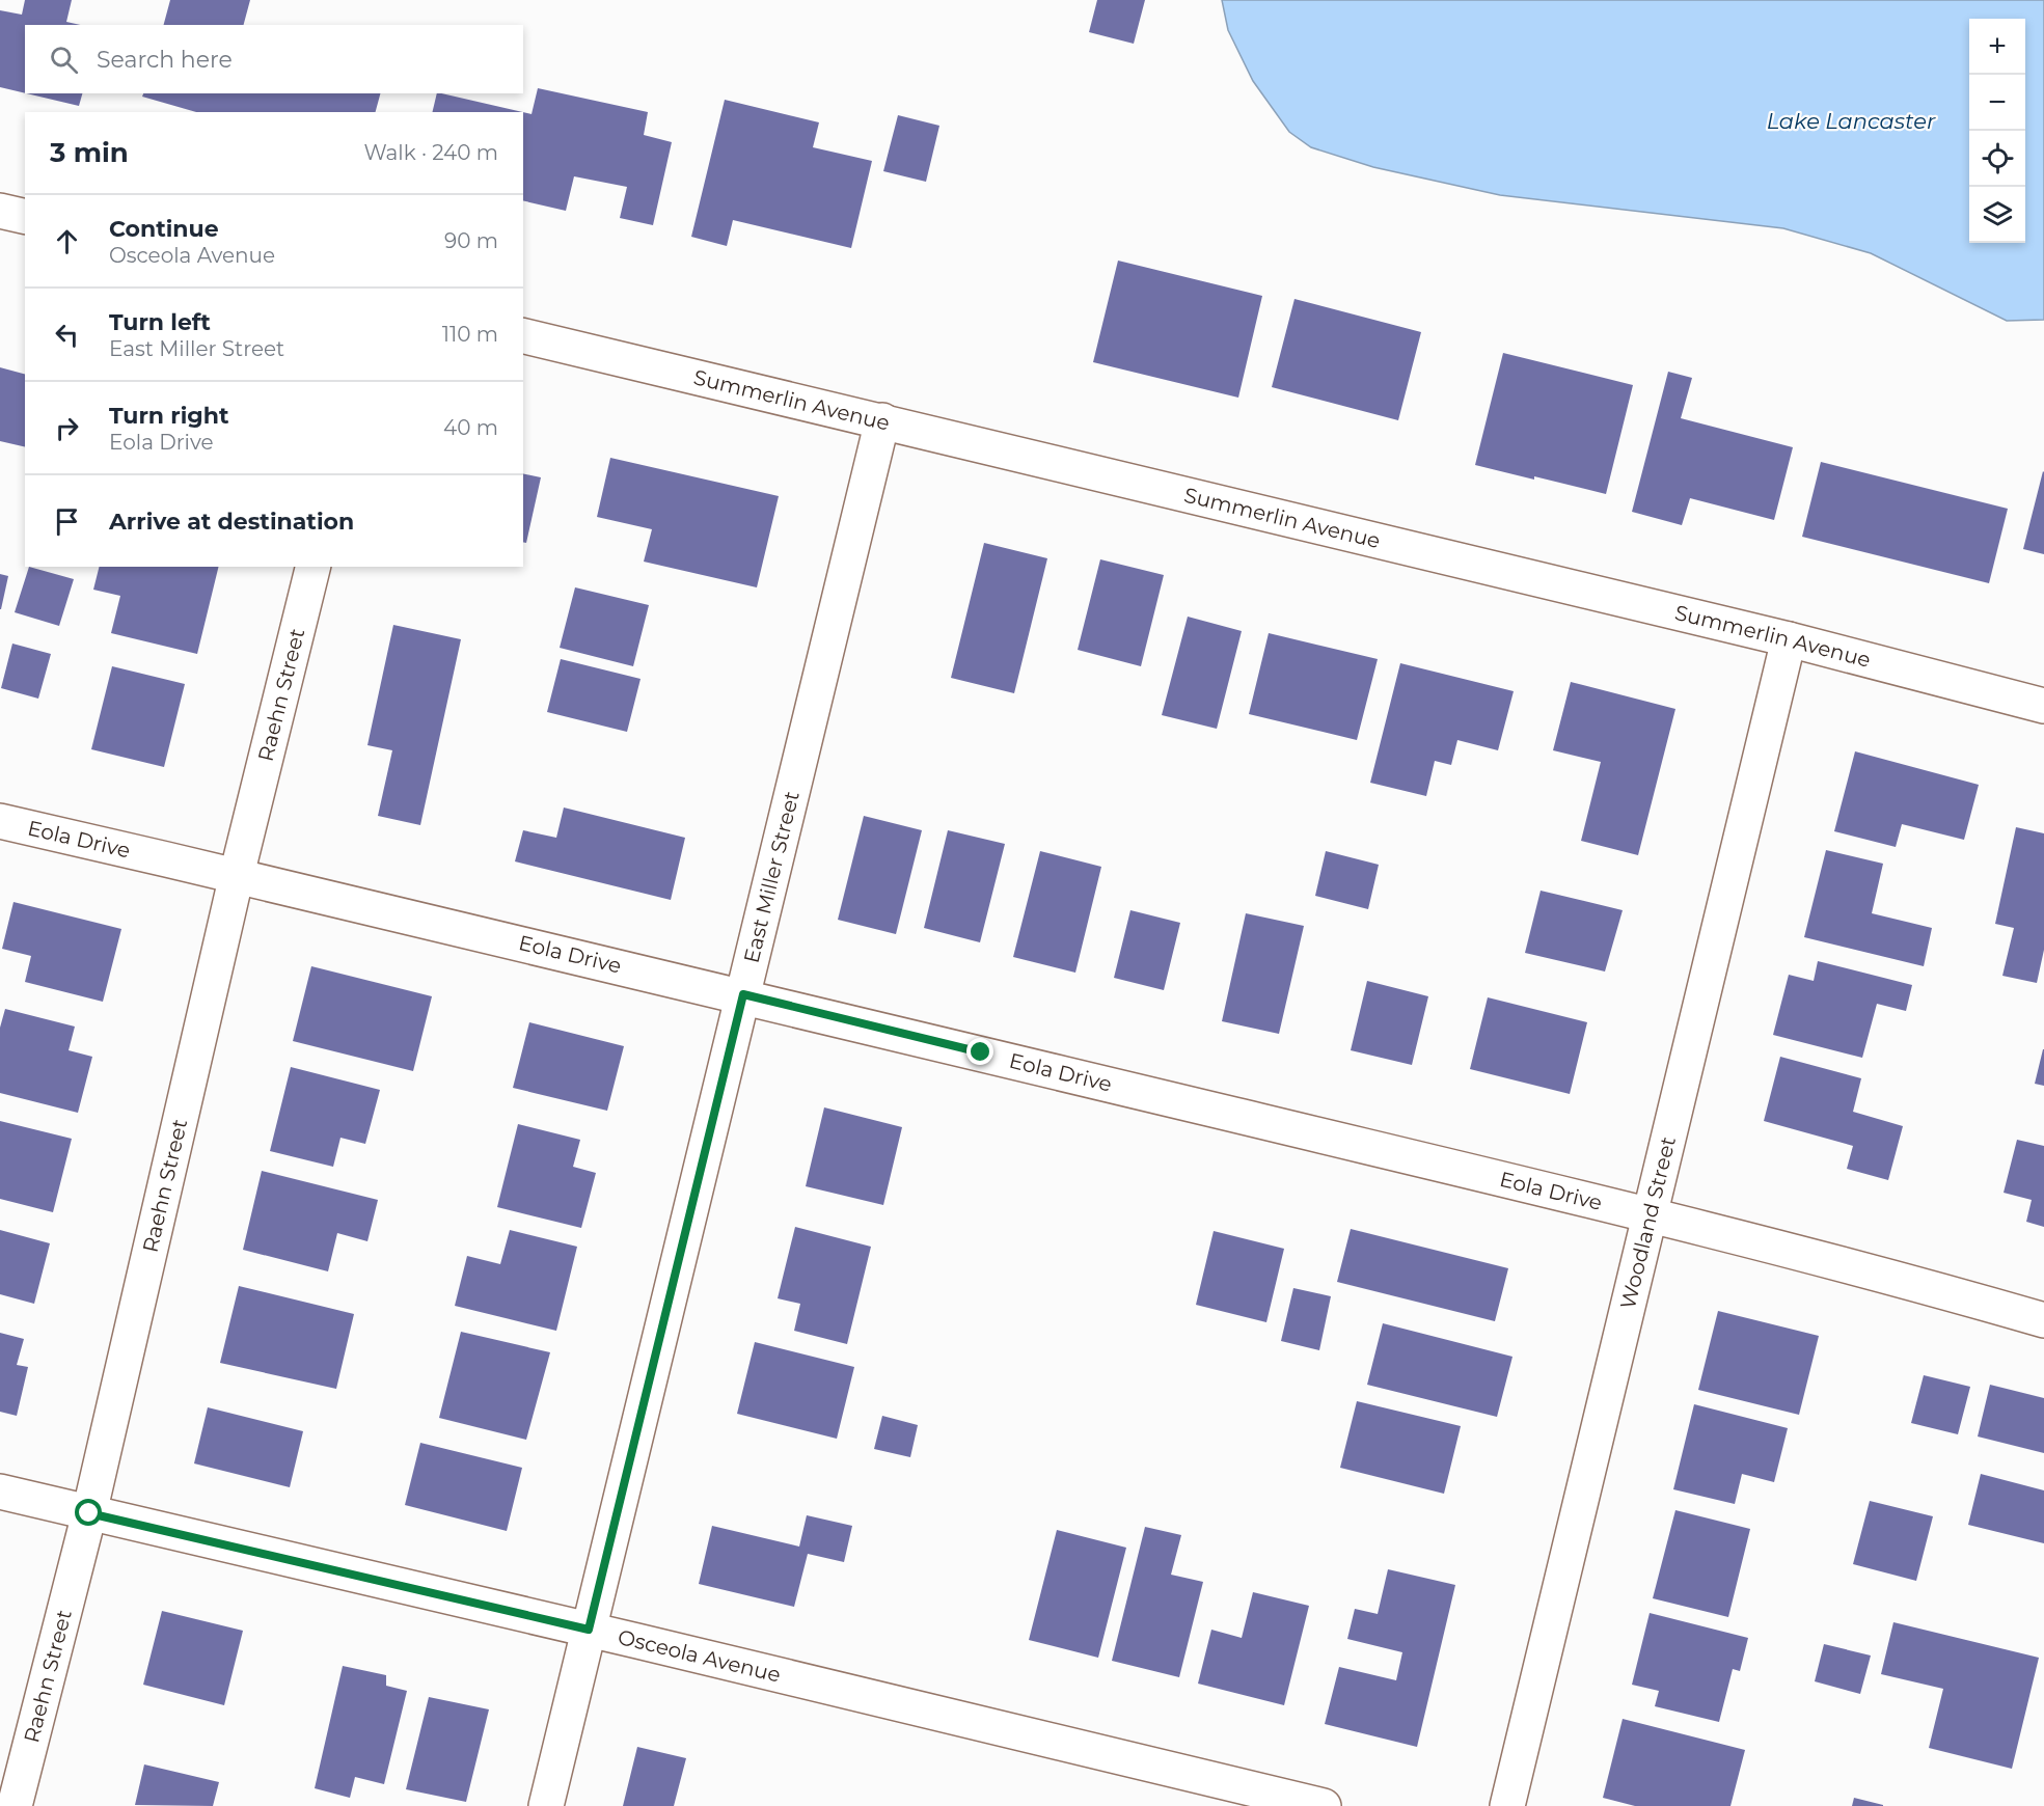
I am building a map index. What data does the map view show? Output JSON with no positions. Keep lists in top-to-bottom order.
{
  "streets": {
    "street": [
      "Summerlin Avenue",
      "Raehn Street",
      "Eola Drive",
      "East Miller Street",
      "Woodland Street",
      "Osceola Avenue"
    ]
  },
  "crossings": [
    ["Summerlin Avenue", "East Miller Street"],
    ["Summerlin Avenue", "Woodland Street"],
    ["Raehn Street", "Eola Drive"],
    ["Raehn Street", "Osceola Avenue"],
    ["Eola Drive", "East Miller Street"],
    ["Eola Drive", "Woodland Street"],
    ["East Miller Street", "Osceola Avenue"]
  ],
  "water": ["Lake Lancaster"],
  "page": {
    "map_buttons": ["+", "−"],
    "search": "Search here",
    "heading": ["3 min", "Walk · 240 m"],
    "list": [
      ["Continue", "Osceola Avenue", "90 m"],
      ["Turn left", "East Miller Street", "110 m"],
      ["Turn right", "Eola Drive", "40 m"],
      "Arrive at destination"
    ]
  }
}
